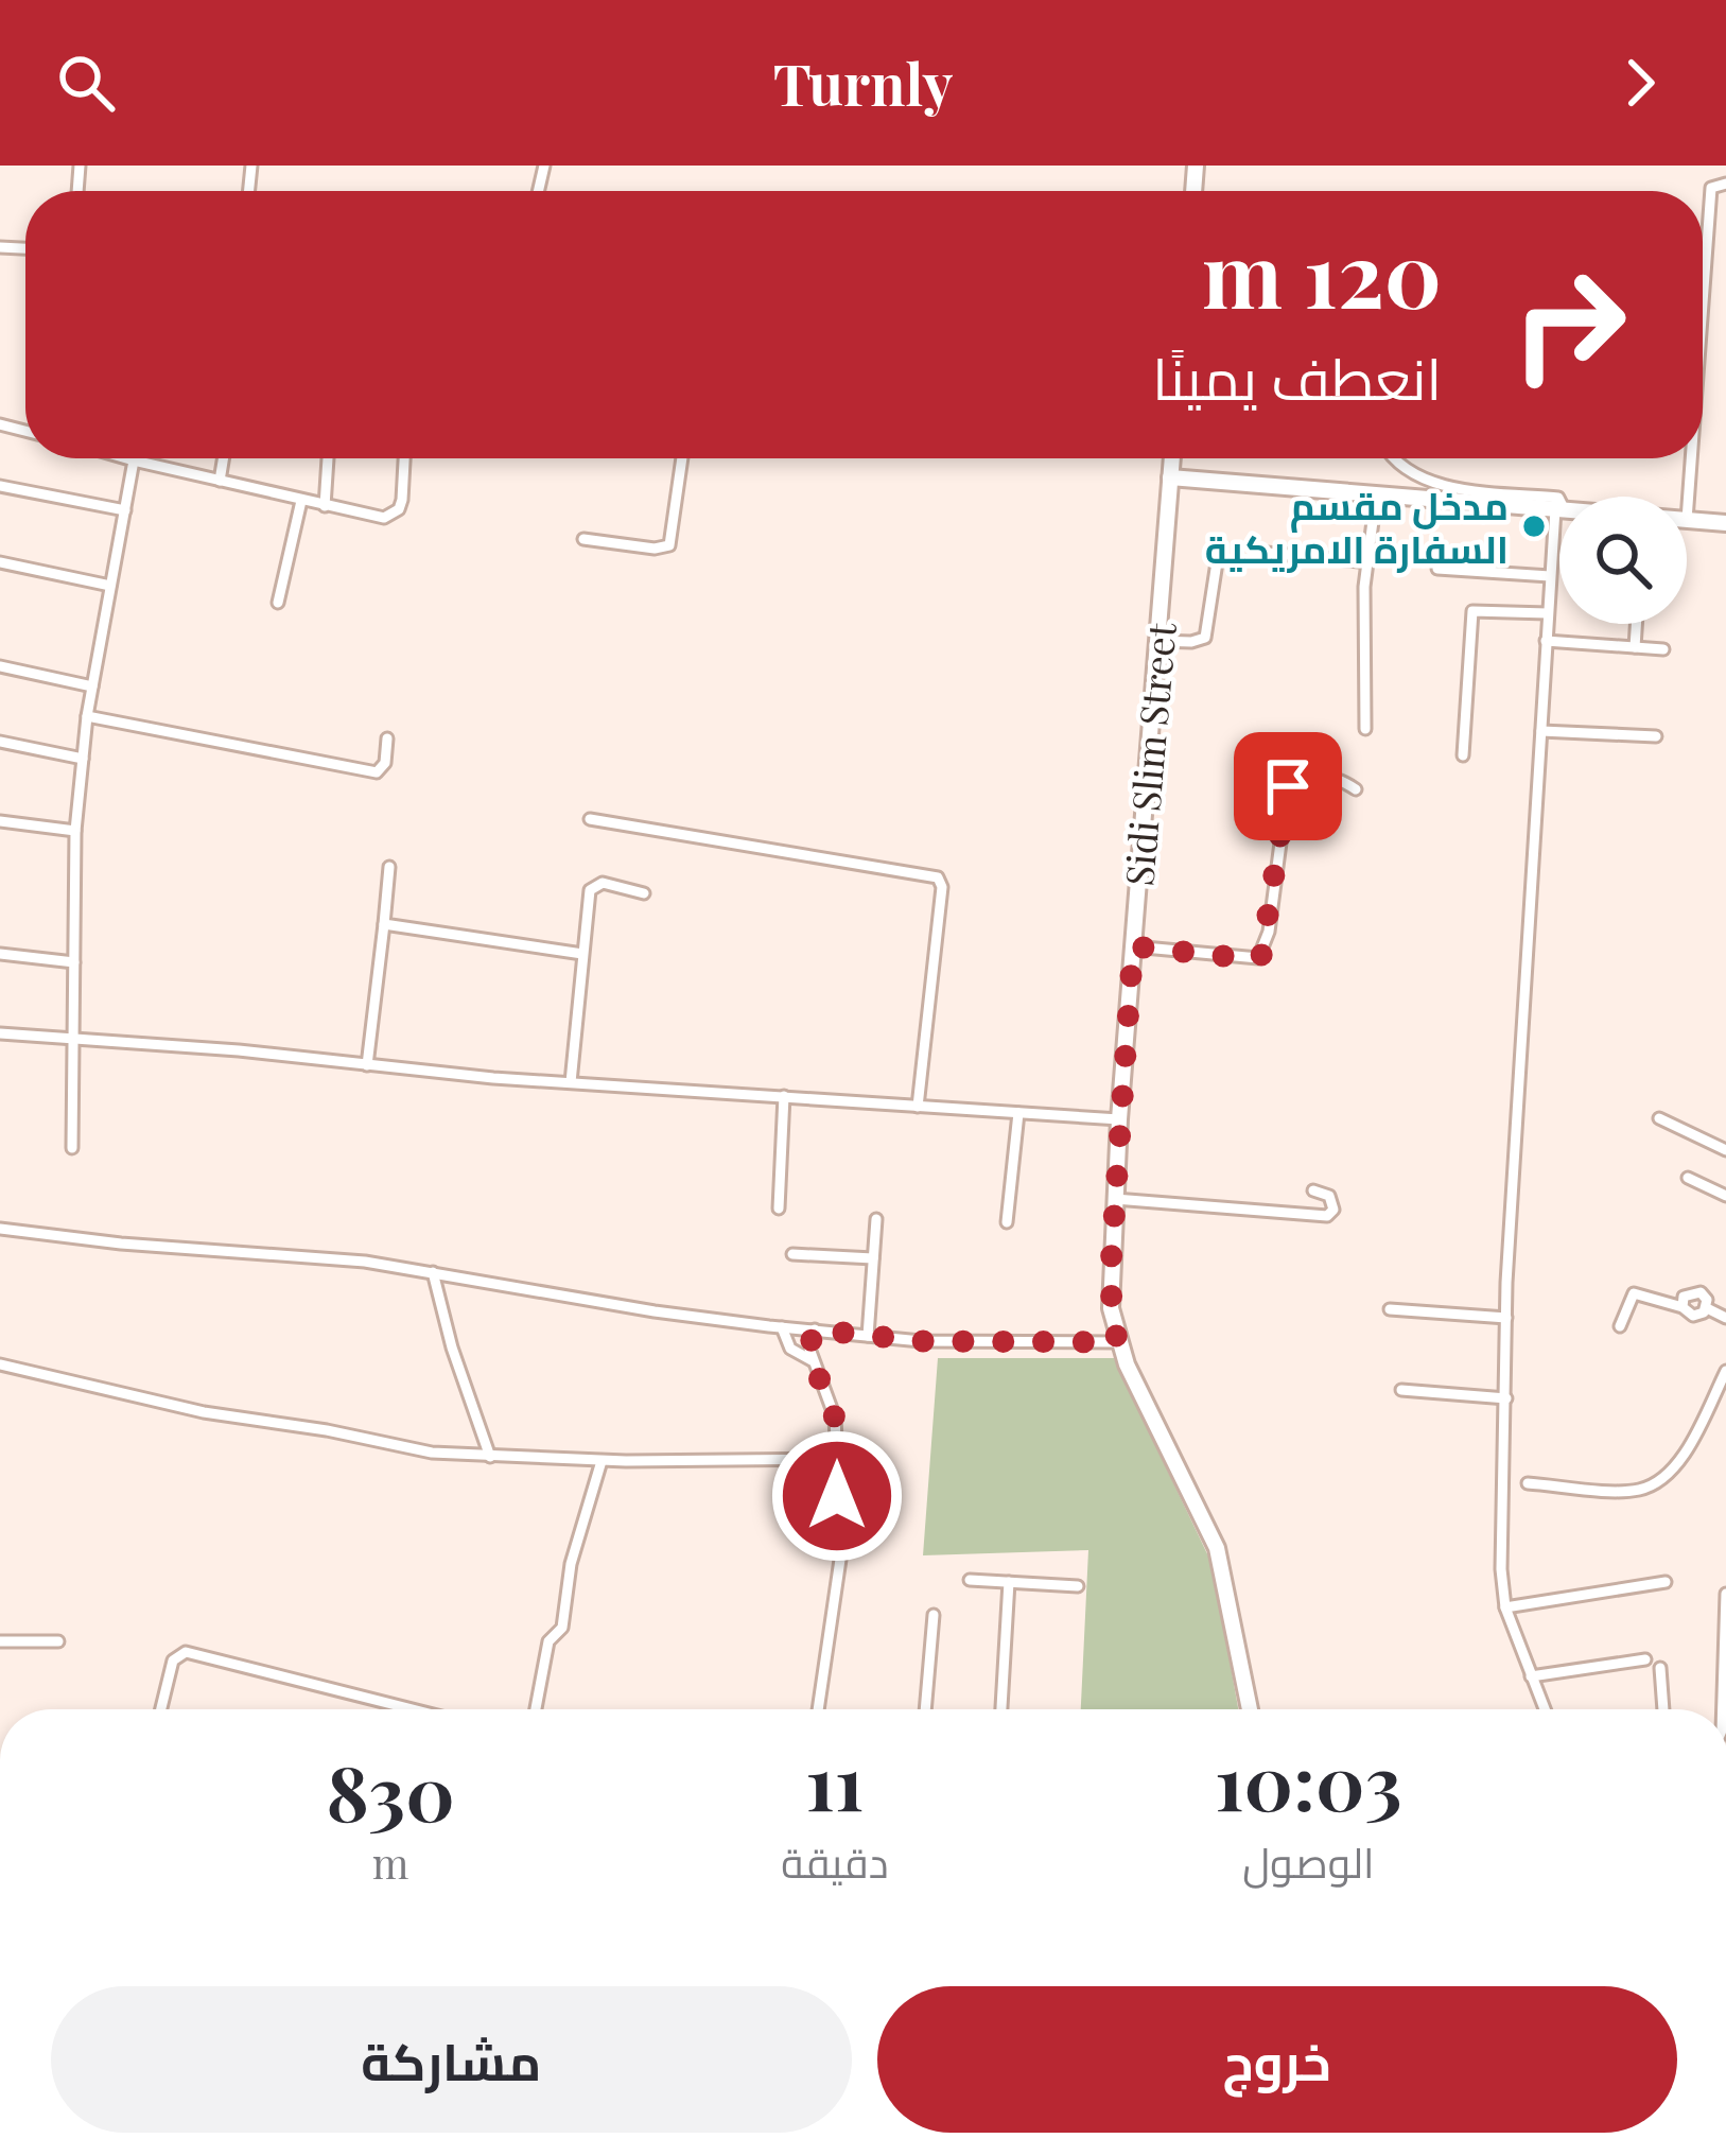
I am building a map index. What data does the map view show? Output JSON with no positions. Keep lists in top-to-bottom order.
{
  "streets": {
    "main road": ["Sidi Slim Street"]
  },
  "places": ["مدخل مقسم السفارة الامريكية"],
  "page": {
    "header": "Turnly",
    "turn": ["120 m", "انعطف يمينًا"],
    "eta": [
      "10:03",
      "الوصول",
      "11",
      "دقيقة",
      "830",
      "m"
    ],
    "buttons": ["خروج", "مشاركة"]
  }
}
